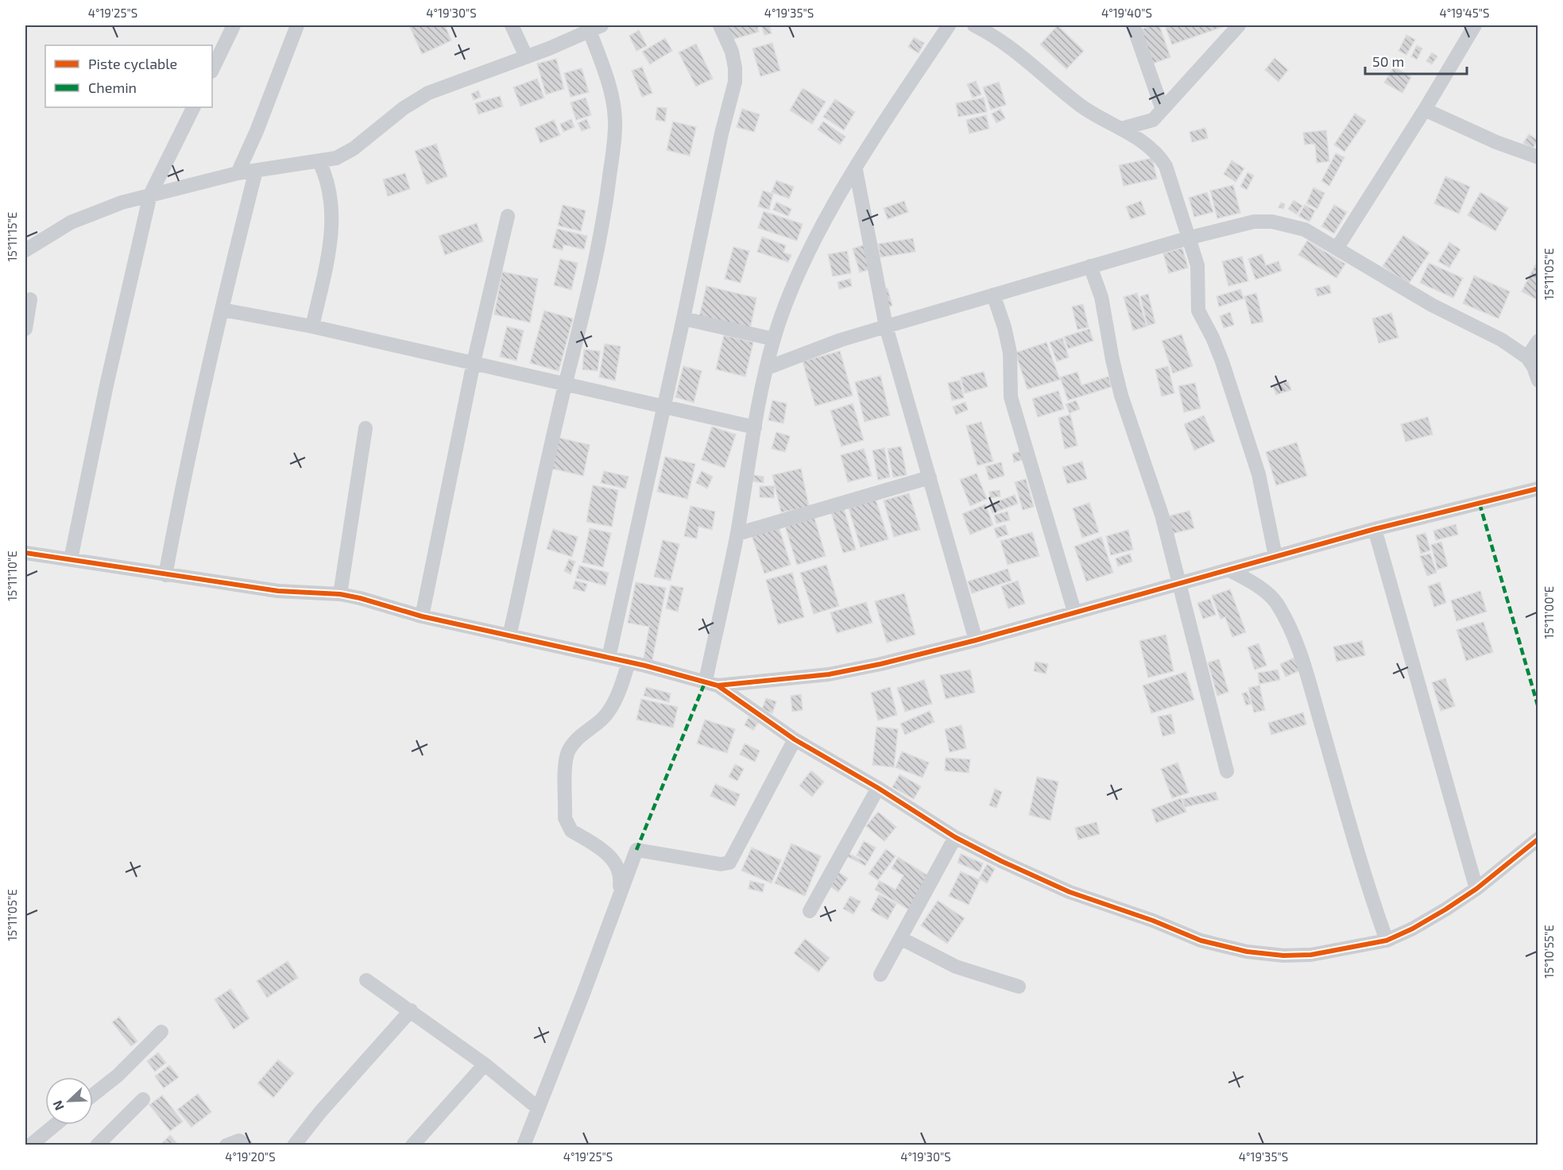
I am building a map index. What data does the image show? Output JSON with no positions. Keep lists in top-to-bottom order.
{
  "legend": ["Piste cyclable", "Chemin"],
  "scale_bar": "50 m",
  "north": "bottom left",
  "coordinates": [
    "4°19'25\"S",
    "4°19'30\"S",
    "4°19'35\"S",
    "4°19'40\"S",
    "4°19'45\"S",
    "15°11'15\"E",
    "15°11'05\"E",
    "15°11'10\"E",
    "15°11'00\"E",
    "15°10'55\"E",
    "4°19'20\"S"
  ]
}
